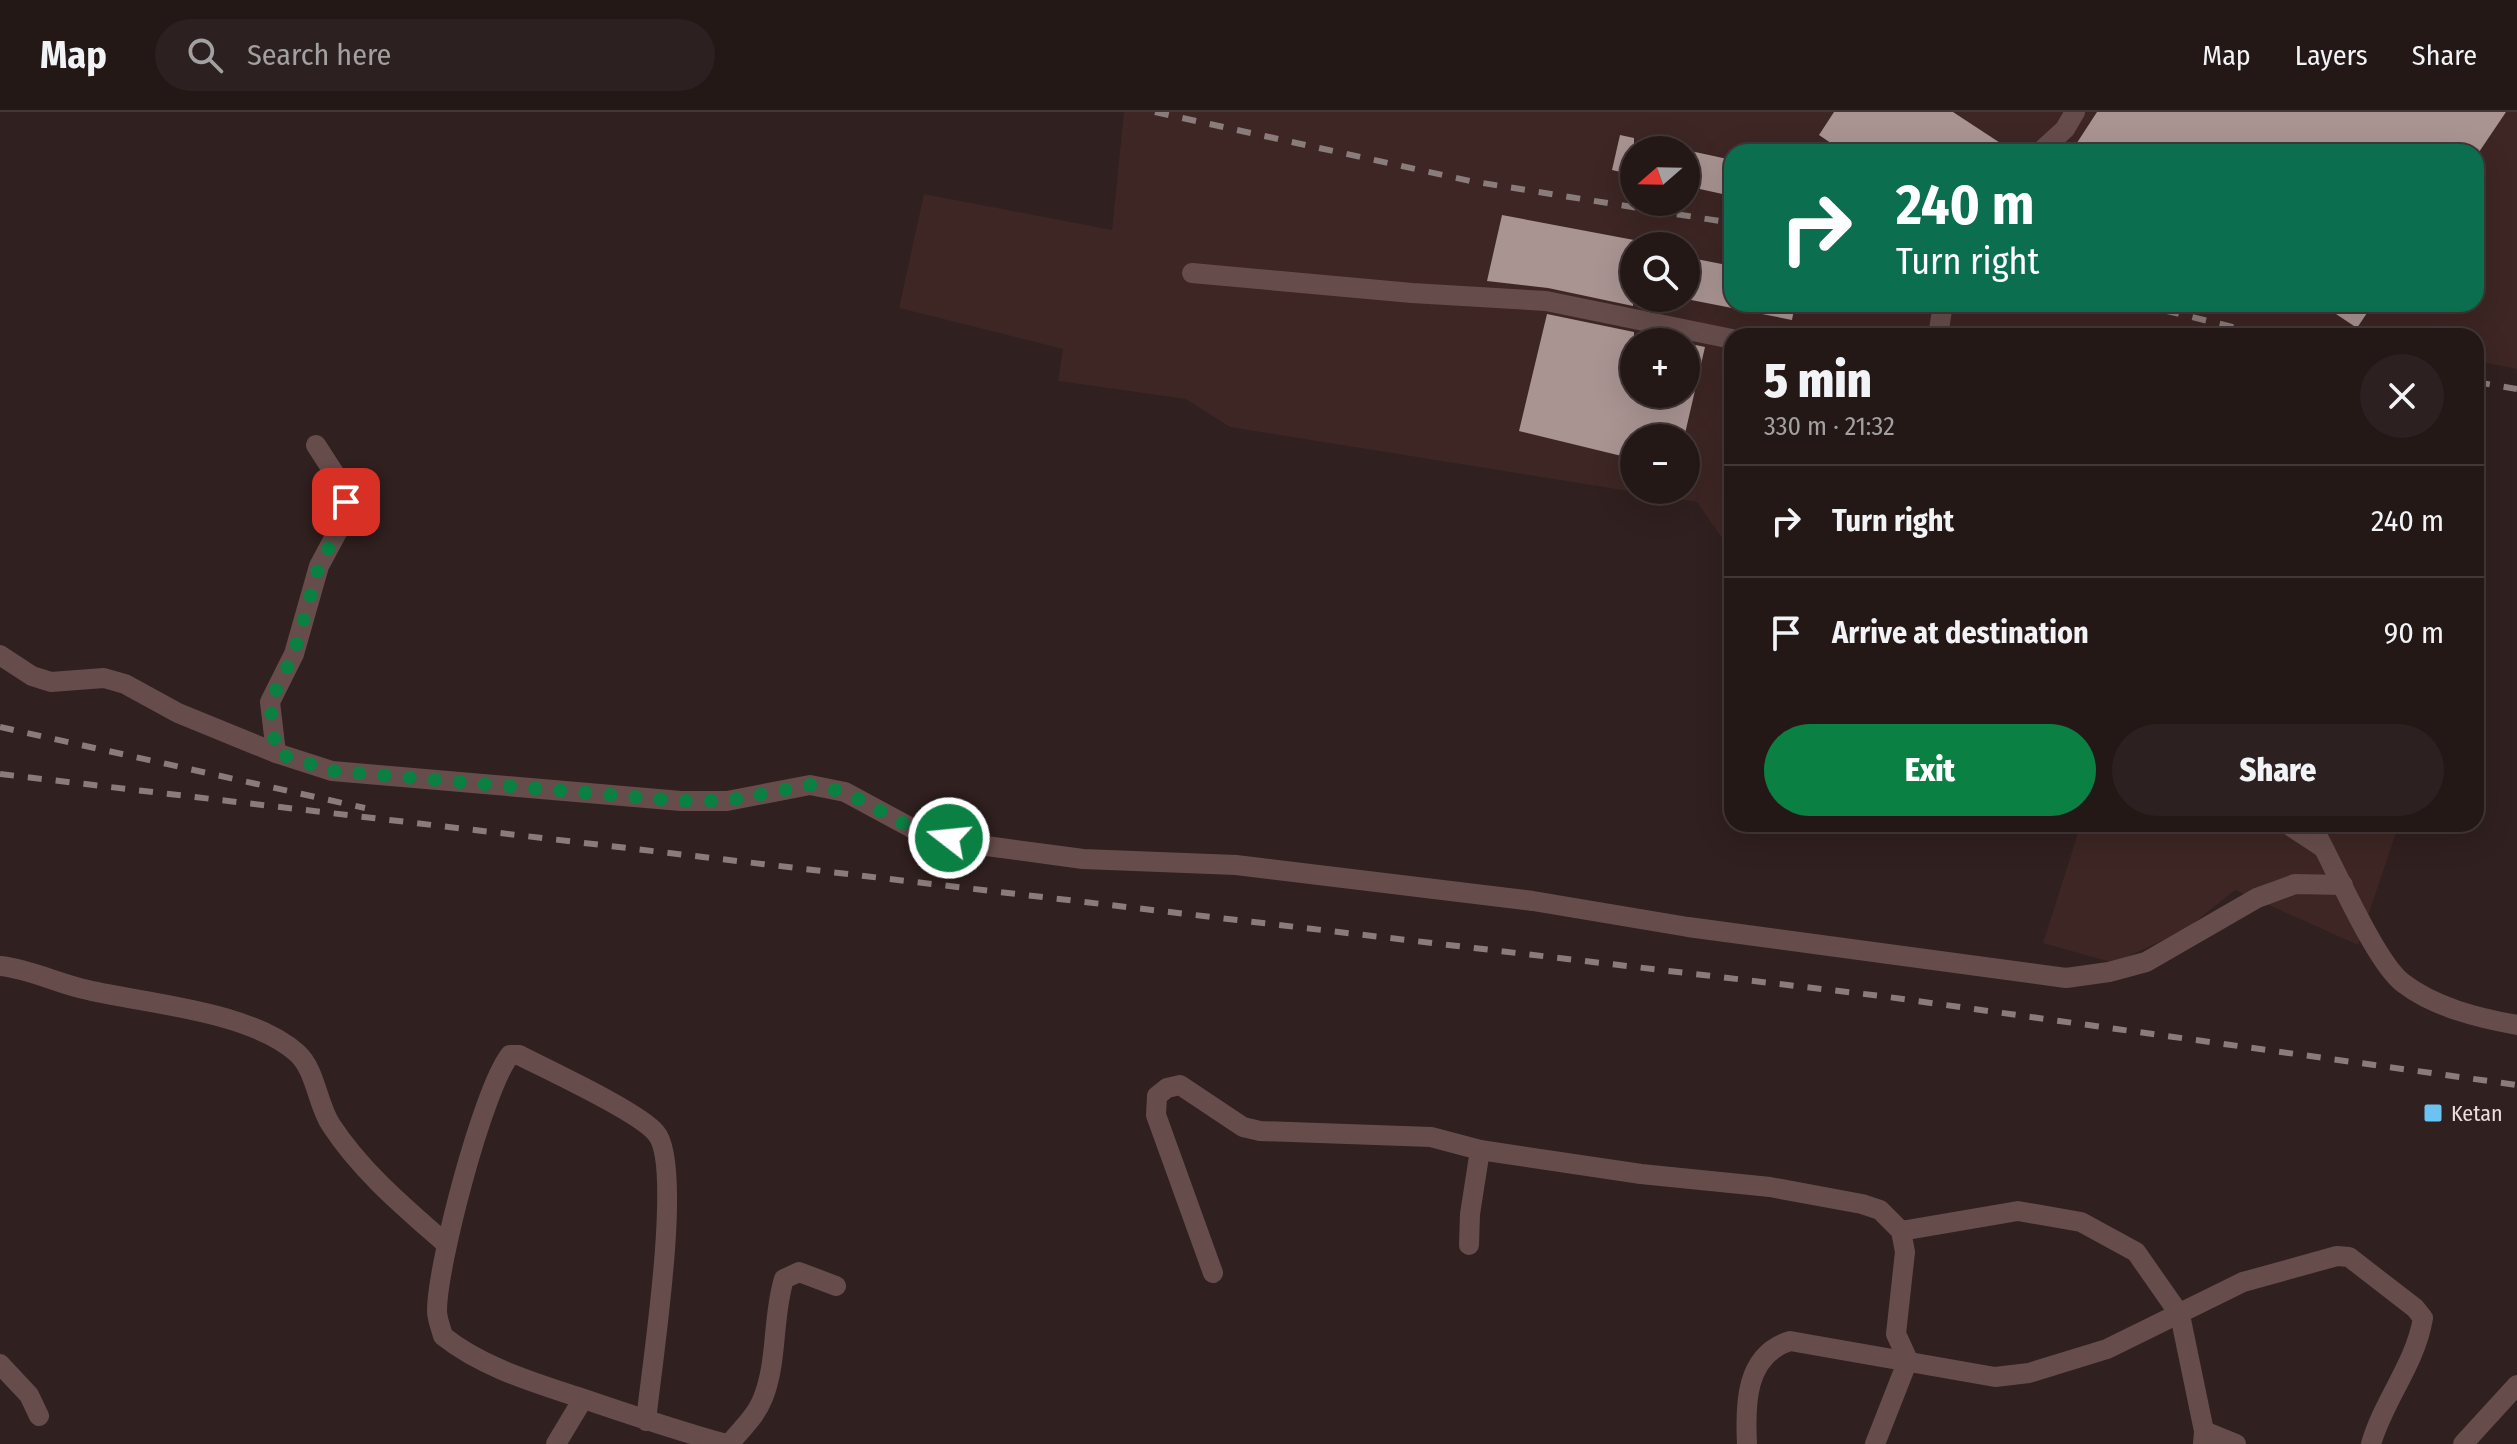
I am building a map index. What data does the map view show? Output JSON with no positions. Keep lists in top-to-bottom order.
{
  "places": {
    "transit": ["Ketan"]
  },
  "north": "left",
  "page": {
    "header": "Map",
    "search": "Search here",
    "nav": ["Map", "Layers", "Share"],
    "map_buttons": ["+", "−"],
    "turn": ["240 m", "Turn right"],
    "heading": ["5 min", "330 m · 21:32"],
    "list": [
      {
        "name": "Turn right",
        "value": "240 m"
      },
      {
        "name": "Arrive at destination",
        "value": "90 m"
      }
    ],
    "buttons": ["Exit", "Share"]
  }
}
